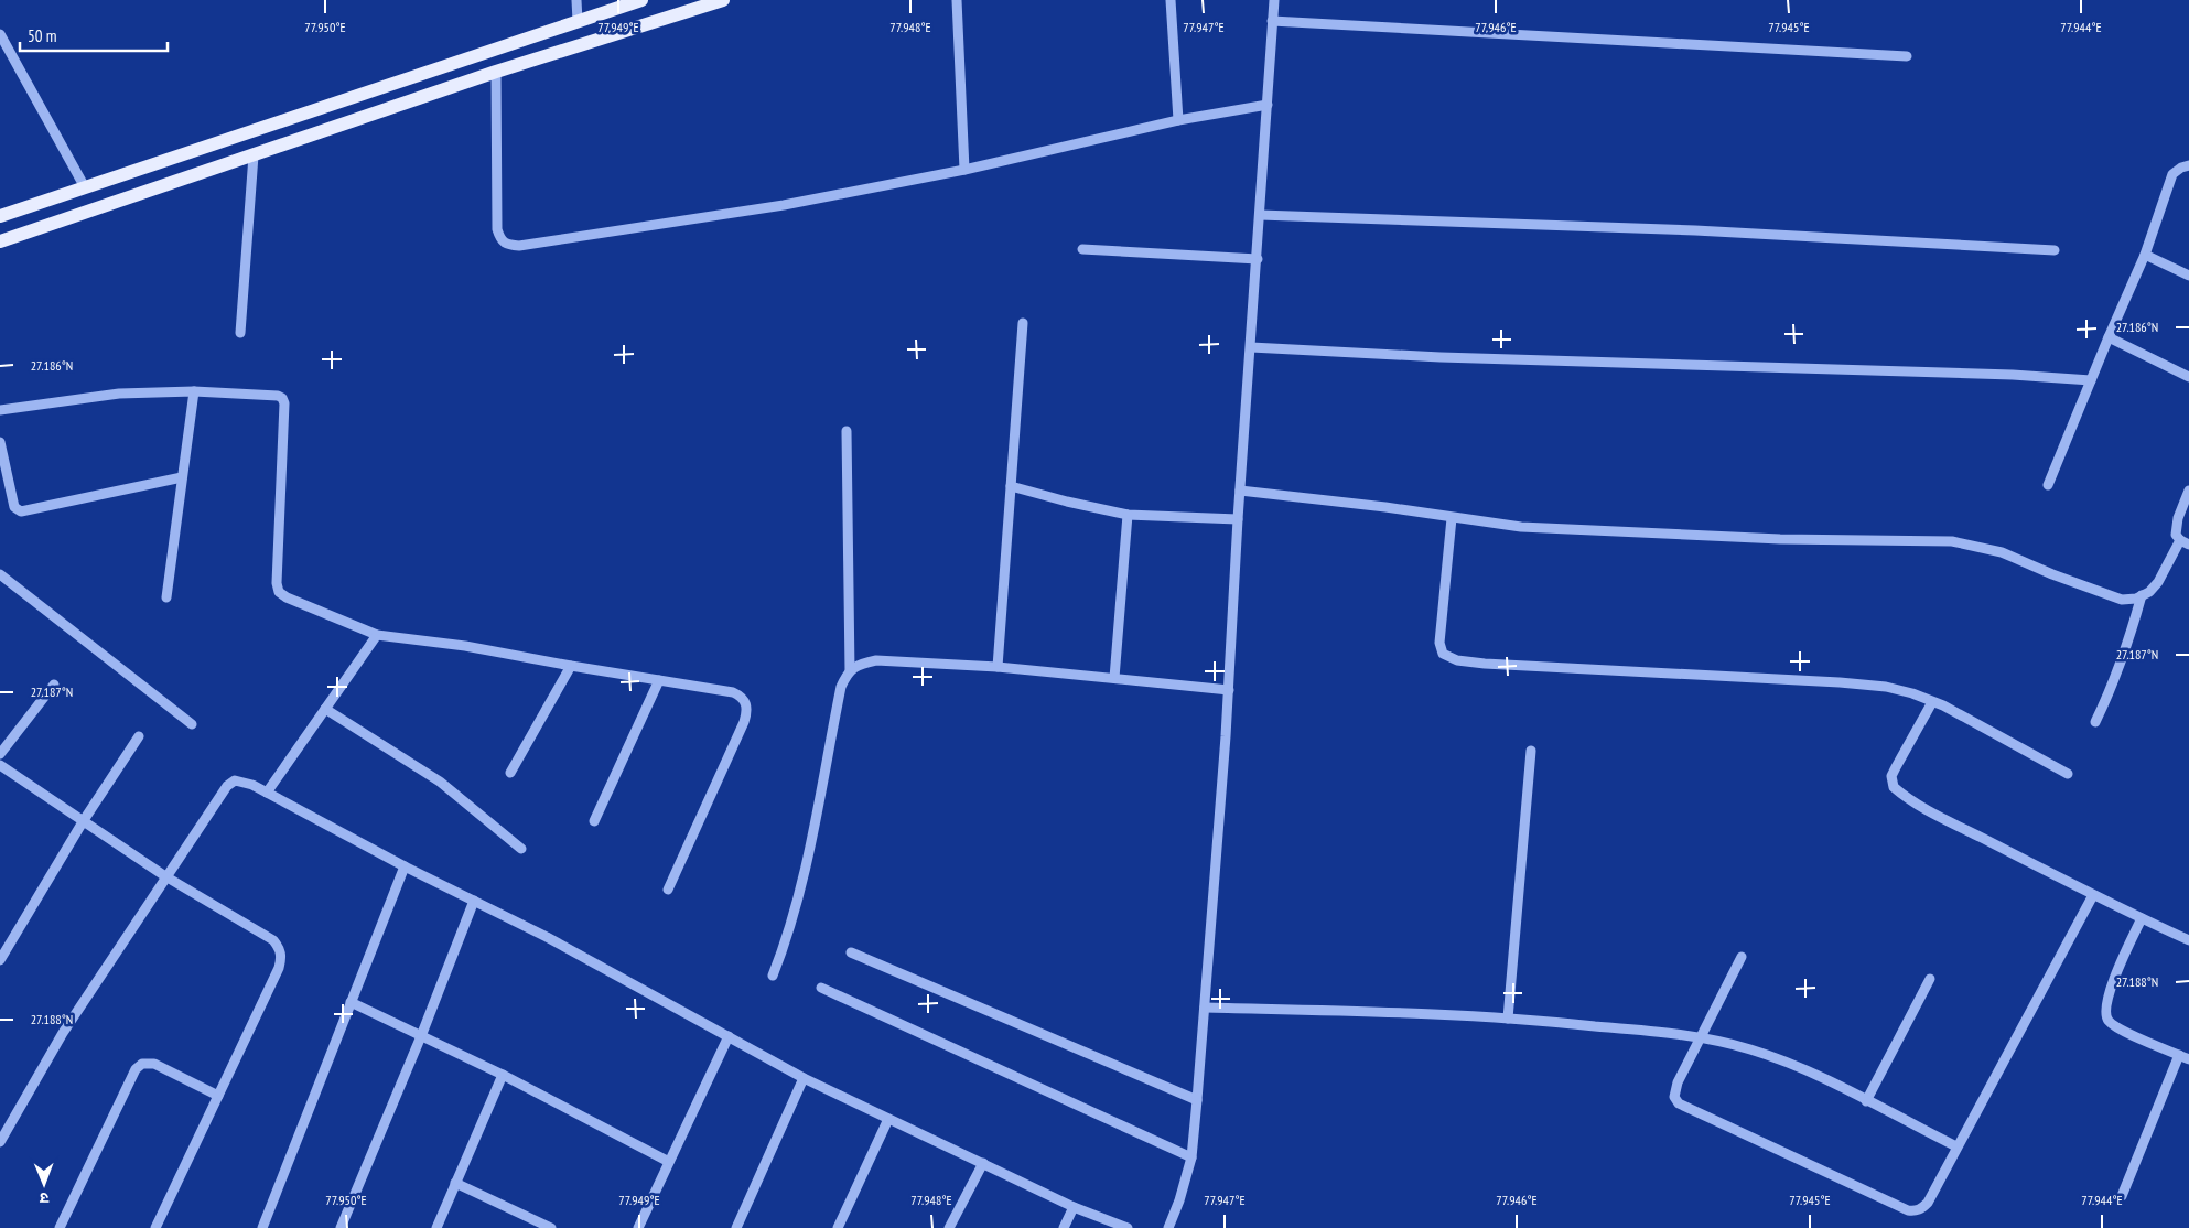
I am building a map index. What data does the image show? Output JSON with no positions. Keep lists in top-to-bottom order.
{
  "scale_bar": "50 m",
  "north": "bottom",
  "coordinates": [
    "77.950°E",
    "77.949°E",
    "77.948°E",
    "77.947°E",
    "77.946°E",
    "77.945°E",
    "77.944°E",
    "27.186°N",
    "27.187°N",
    "27.188°N"
  ]
}
